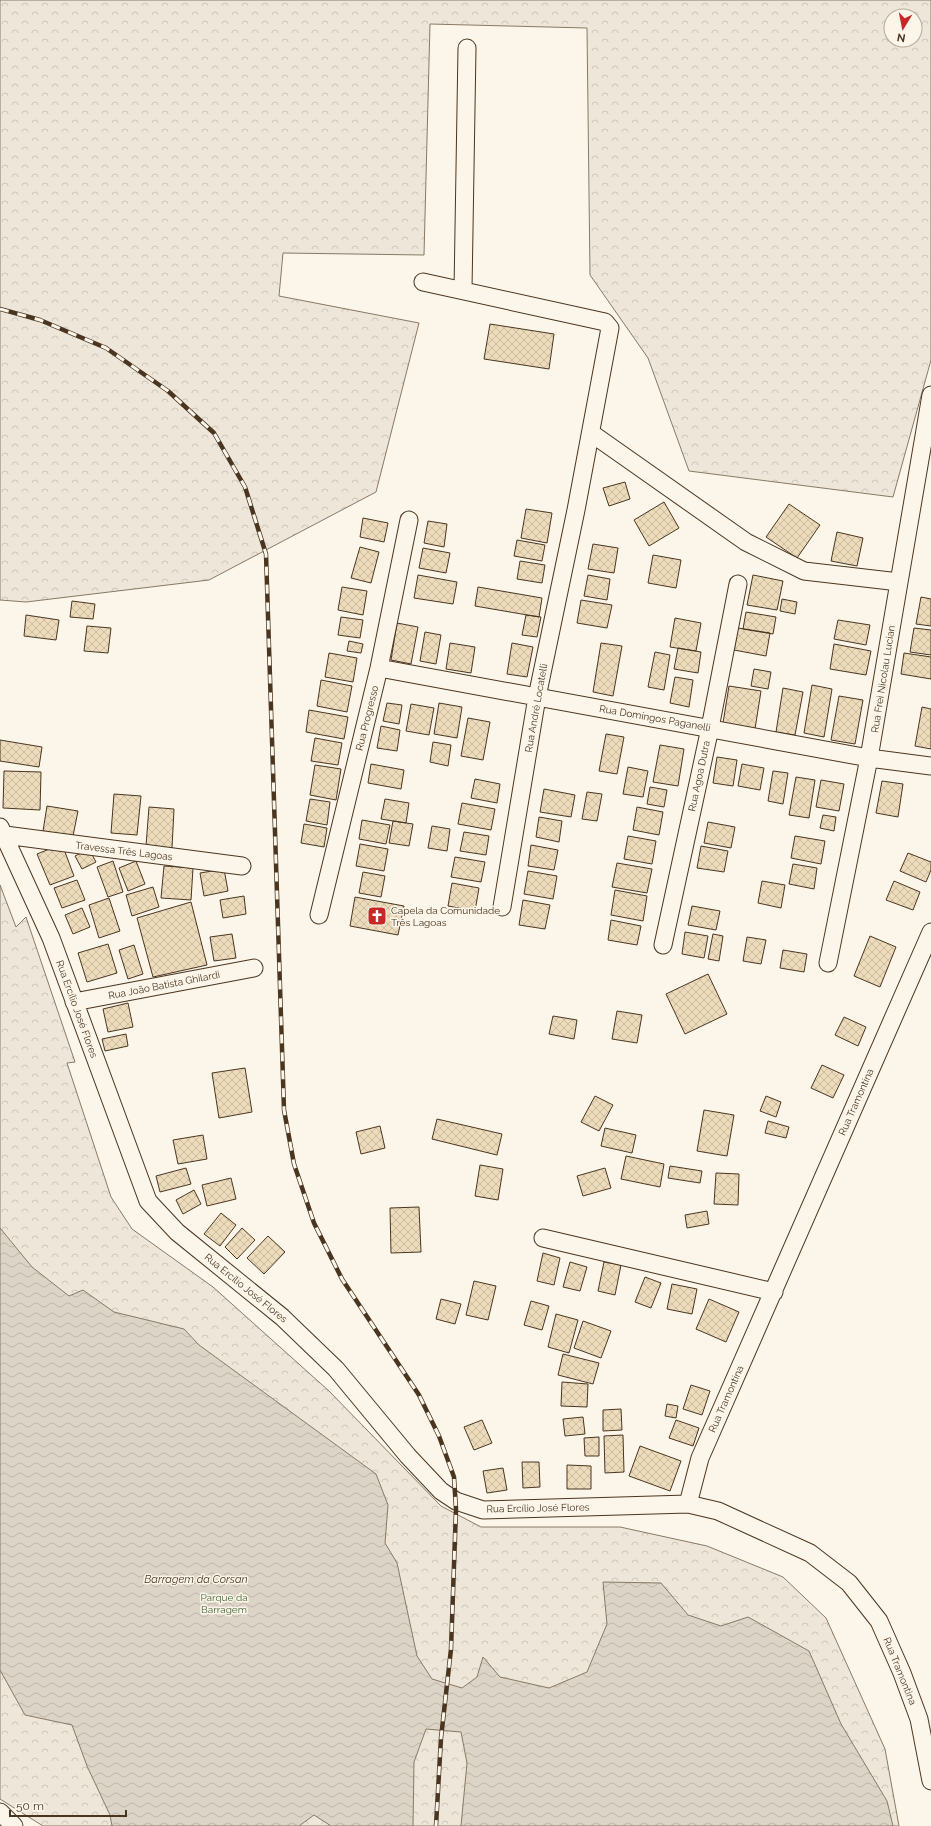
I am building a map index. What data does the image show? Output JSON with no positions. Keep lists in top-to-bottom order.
{
  "streets": {
    "street": [
      "Rua Frei Nicolau Lucian",
      "Rua André Locatelli",
      "Rua Progresso",
      "Rua Domingos Paganelli",
      "Rua Agoa Dutra",
      "Travessa Três Lagoas",
      "Rua João Batista Ghilardi",
      "Rua Ercílio José Flores",
      "Rua Tramontina"
    ]
  },
  "crossings": [
    ["Rua Frei Nicolau Lucian", "Rua Domingos Paganelli"],
    ["Rua André Locatelli", "Rua Domingos Paganelli"],
    ["Rua Progresso", "Rua Domingos Paganelli"],
    ["Rua Domingos Paganelli", "Rua Agoa Dutra"],
    ["Travessa Três Lagoas", "Rua Ercílio José Flores"],
    ["Rua João Batista Ghilardi", "Rua Ercílio José Flores"],
    ["Rua Ercílio José Flores", "Rua Tramontina"]
  ],
  "water": ["Barragem da Corsan"],
  "parks": ["Parque da Barragem"],
  "places": {
    "church": ["Capela da Comunidade Três Lagoas"]
  },
  "scale_bar": "50 m",
  "north": "bottom"
}
